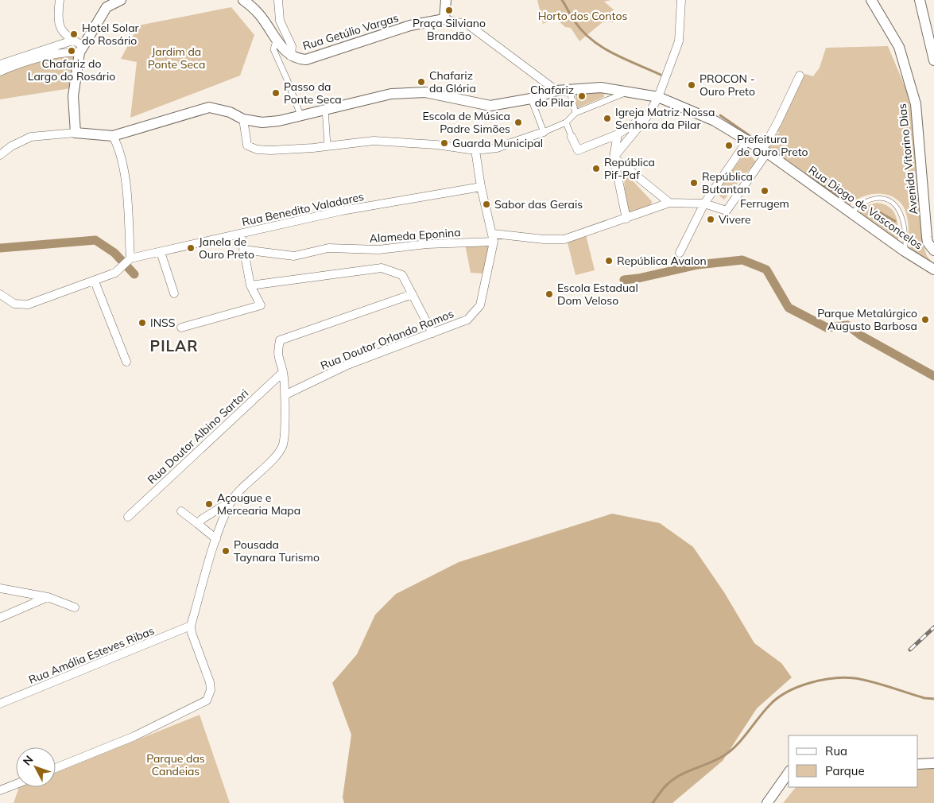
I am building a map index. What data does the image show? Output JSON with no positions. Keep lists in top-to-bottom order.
{
  "streets": {
    "street": [
      "Rua Getúlio Vargas",
      "Avenida Vitorino Dias",
      "Rua Diogo de Vasconcelos",
      "Rua Benedito Valadares",
      "Alameda Eponina",
      "Rua Doutor Orlando Ramos",
      "Rua Doutor Albino Sartori",
      "Rua Amália Esteves Ribas"
    ]
  },
  "crossings": [
    ["Alameda Eponina", "Rua Doutor Orlando Ramos"]
  ],
  "districts": ["PILAR"],
  "parks": ["Horto dos Contos", "Jardim da Ponte Seca", "Parque das Candeias"],
  "places": [
    "Praça Silviano Brandão",
    "Hotel Solar do Rosário",
    "Chafariz do Largo do Rosário",
    "Chafariz da Glória",
    "PROCON - Ouro Preto",
    "Passo da Ponte Seca",
    "Chafariz do Pilar",
    "Igreja Matriz Nossa Senhora da Pilar",
    "Escola de Música Padre Simões",
    "Guarda Municipal",
    "Prefeitura de Ouro Preto",
    "República Pif-Paf",
    "República Butantan",
    "Ferrugem",
    "Sabor das Gerais",
    "Vivere",
    "Janela de Ouro Preto",
    "República Avalon",
    "Escola Estadual Dom Veloso",
    "Parque Metalúrgico Augusto Barbosa",
    "INSS",
    "Açougue e Mercearia Mapa",
    "Pousada Taynara Turismo"
  ],
  "legend": ["Rua", "Parque"],
  "north": "top left"
}
